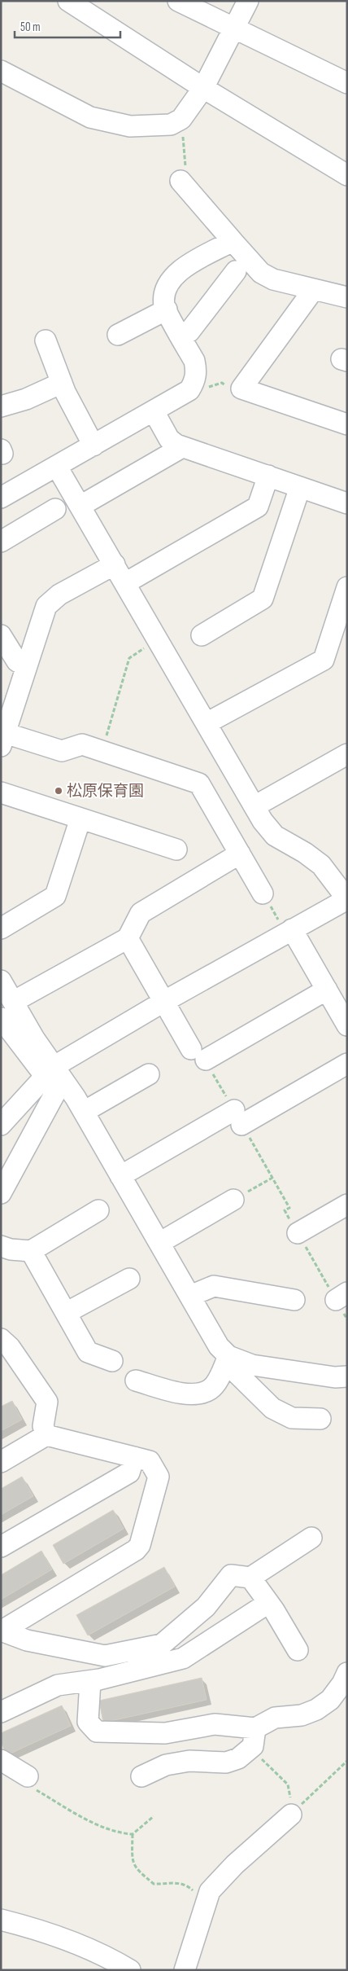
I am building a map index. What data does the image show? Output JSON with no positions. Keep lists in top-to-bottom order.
{
  "places": ["松原保育園"],
  "scale_bar": "50 m"
}
